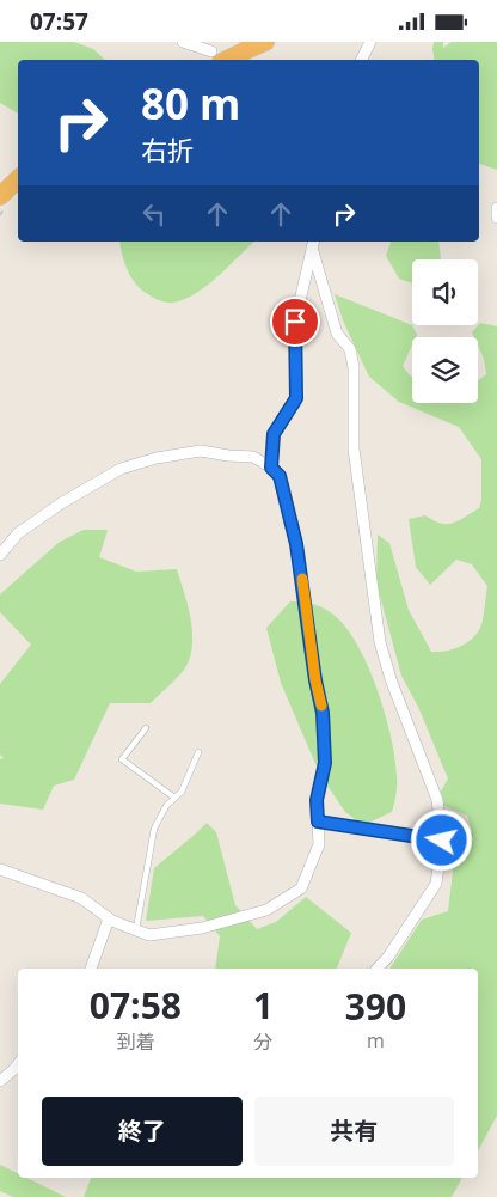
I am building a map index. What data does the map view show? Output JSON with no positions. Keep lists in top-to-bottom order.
{
  "page": {
    "status": "07:57",
    "turn": ["80 m", "右折"],
    "eta": [
      "07:58",
      "到着",
      "1",
      "分",
      "390",
      "m"
    ],
    "buttons": ["終了", "共有"]
  }
}
